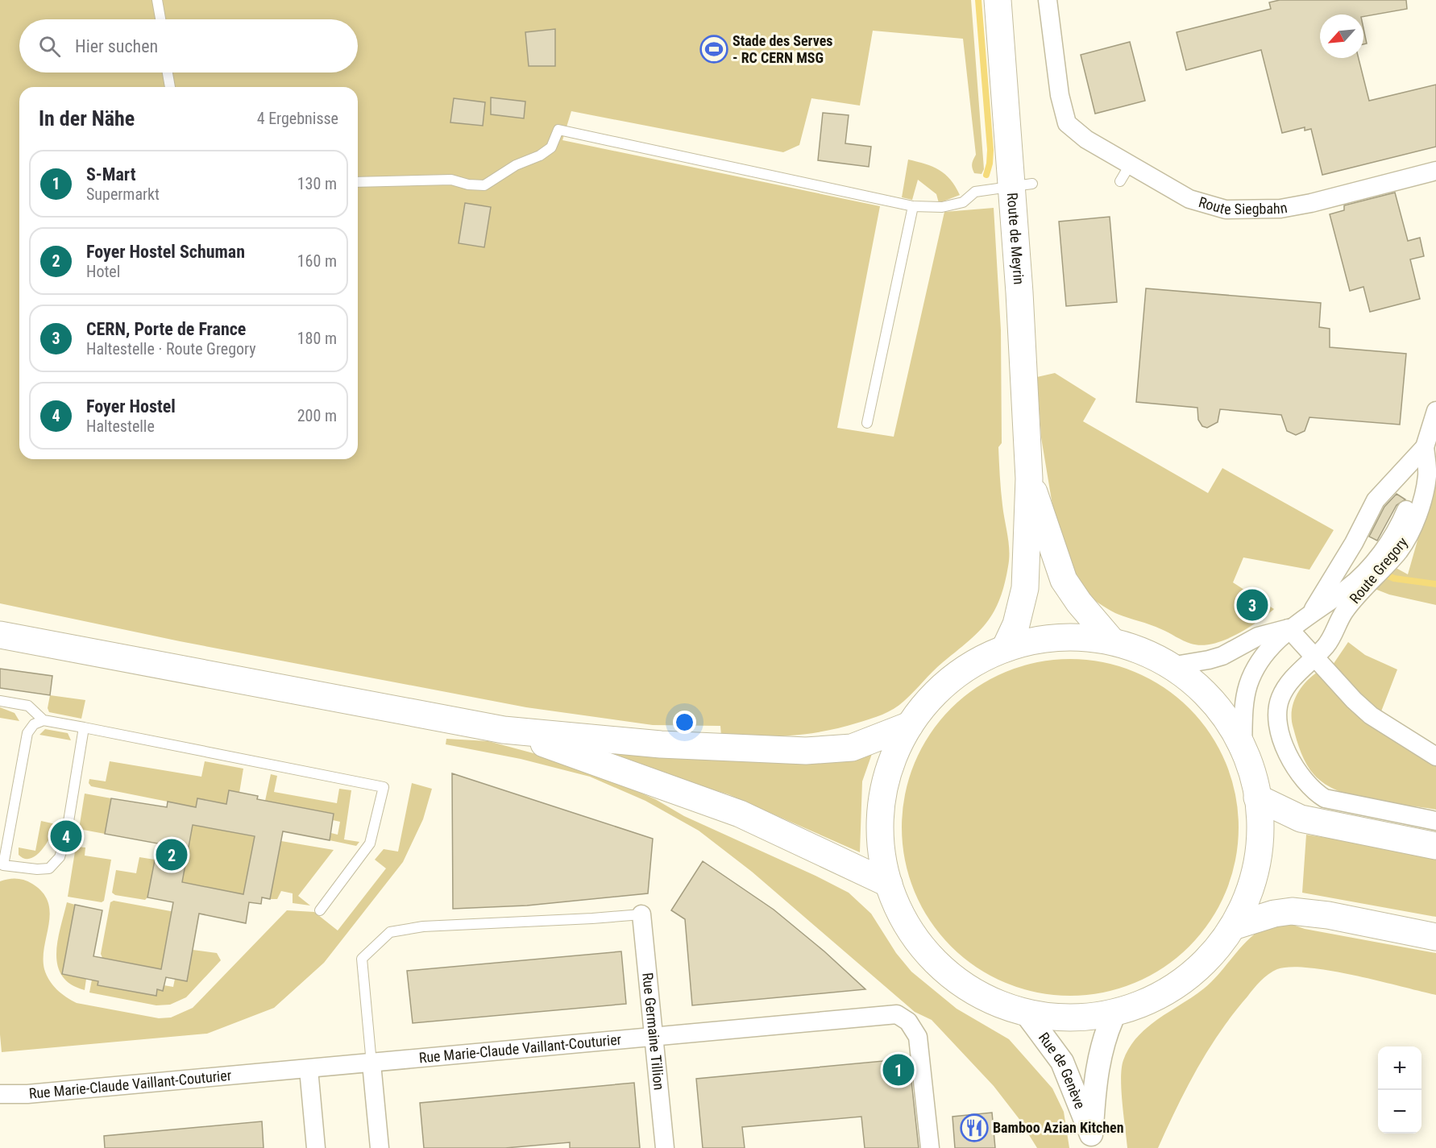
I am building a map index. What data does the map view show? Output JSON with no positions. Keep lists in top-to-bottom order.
{
  "streets": {
    "main road": ["Route de Meyrin"],
    "street": [
      "Route Siegbahn",
      "Route Gregory",
      "Rue Germaine Tillion",
      "Rue Marie-Claude Vaillant-Couturier",
      "Rue de Genève"
    ]
  },
  "crossings": [
    ["Rue Germaine Tillion", "Rue Marie-Claude Vaillant-Couturier"]
  ],
  "places": {
    "sports": ["Stade des Serves - RC CERN MSG"],
    "restaurant": ["Bamboo Azian Kitchen"]
  },
  "north": "bottom left",
  "page": {
    "search": "Hier suchen",
    "heading": ["In der Nähe", "4 Ergebnisse"],
    "list": [
      {
        "mark": "1",
        "name": "S-Mart",
        "note": "Supermarkt",
        "value": "130 m"
      },
      {
        "mark": "2",
        "name": "Foyer Hostel Schuman",
        "note": "Hotel",
        "value": "160 m"
      },
      {
        "mark": "3",
        "name": "CERN, Porte de France",
        "note": "Haltestelle · Route Gregory",
        "value": "180 m"
      },
      {
        "mark": "4",
        "name": "Foyer Hostel",
        "note": "Haltestelle",
        "value": "200 m"
      }
    ],
    "pins": [
      "3",
      "4",
      "2",
      "1"
    ],
    "map_buttons": ["+", "−"]
  }
}
